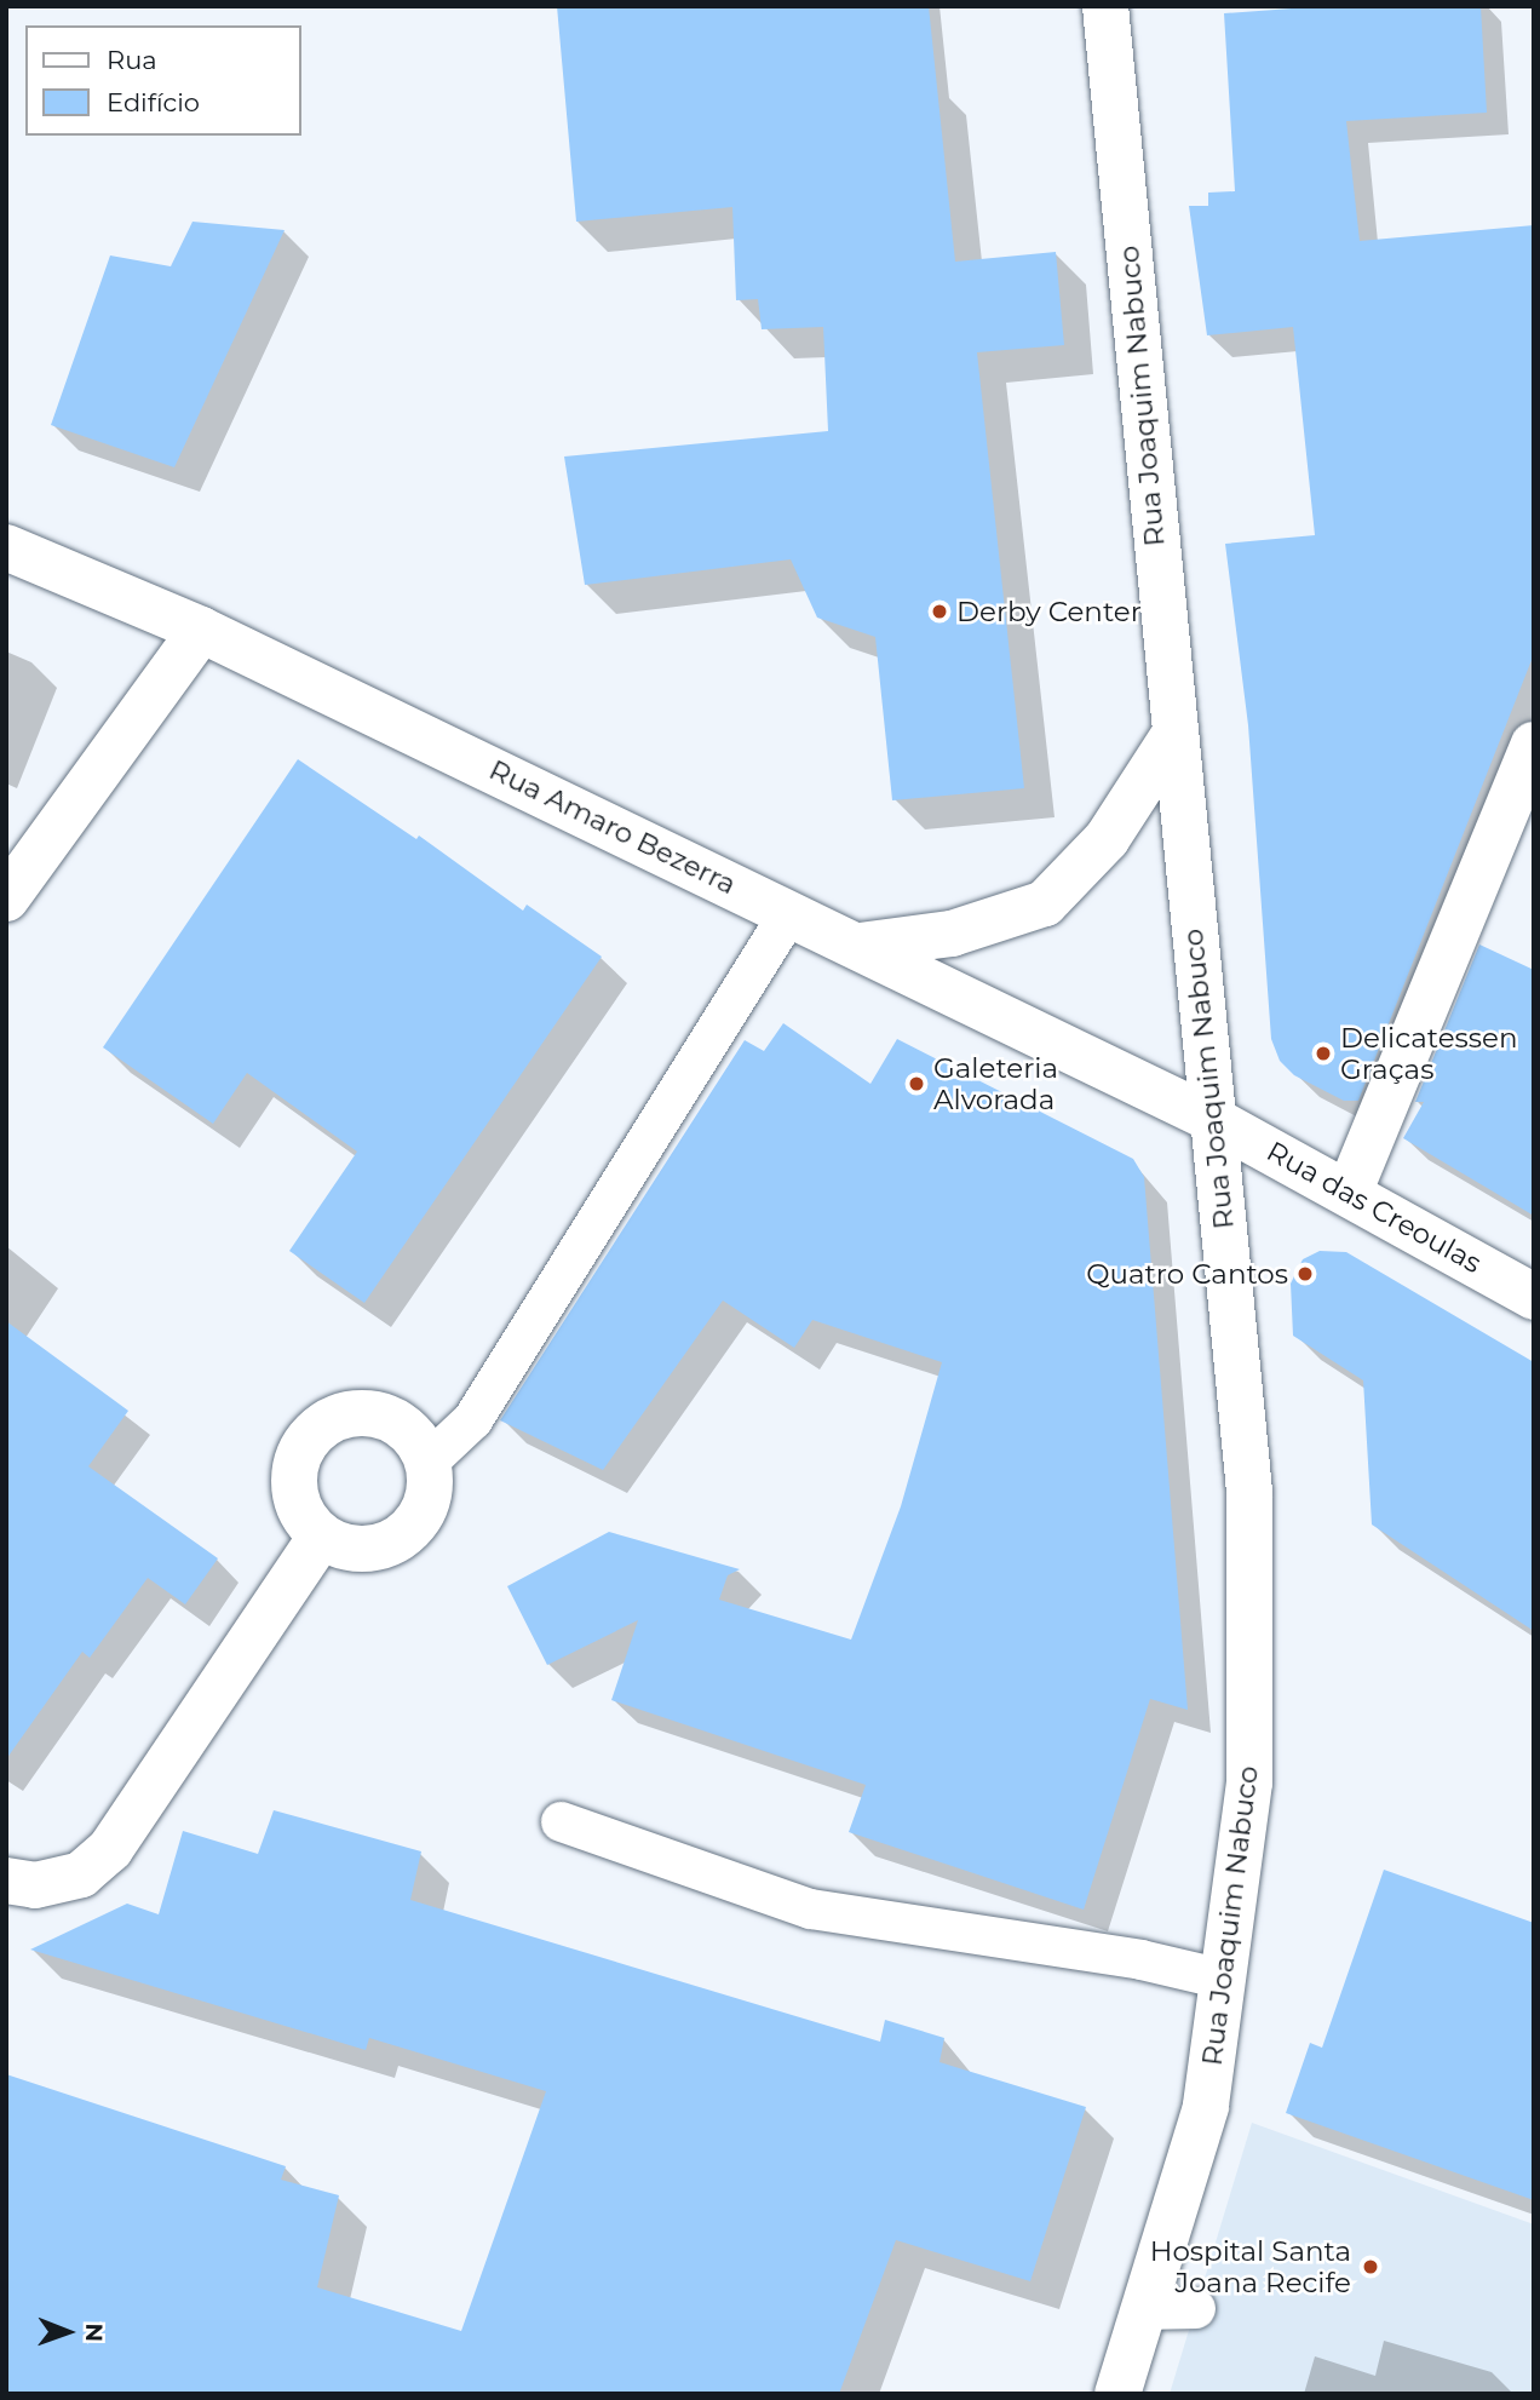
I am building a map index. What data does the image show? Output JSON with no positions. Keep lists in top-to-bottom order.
{
  "streets": {
    "main road": ["Rua Joaquim Nabuco", "Rua Amaro Bezerra", "Rua das Creoulas"]
  },
  "crossings": [
    ["Rua Joaquim Nabuco", "Rua Amaro Bezerra"],
    ["Rua Joaquim Nabuco", "Rua das Creoulas"],
    ["Rua Amaro Bezerra", "Rua das Creoulas"]
  ],
  "places": [
    "Derby Center",
    "Delicatessen Graças",
    "Galeteria Alvorada",
    "Quatro Cantos",
    "Hospital Santa Joana Recife"
  ],
  "legend": ["Rua", "Edifício"],
  "north": "right"
}
